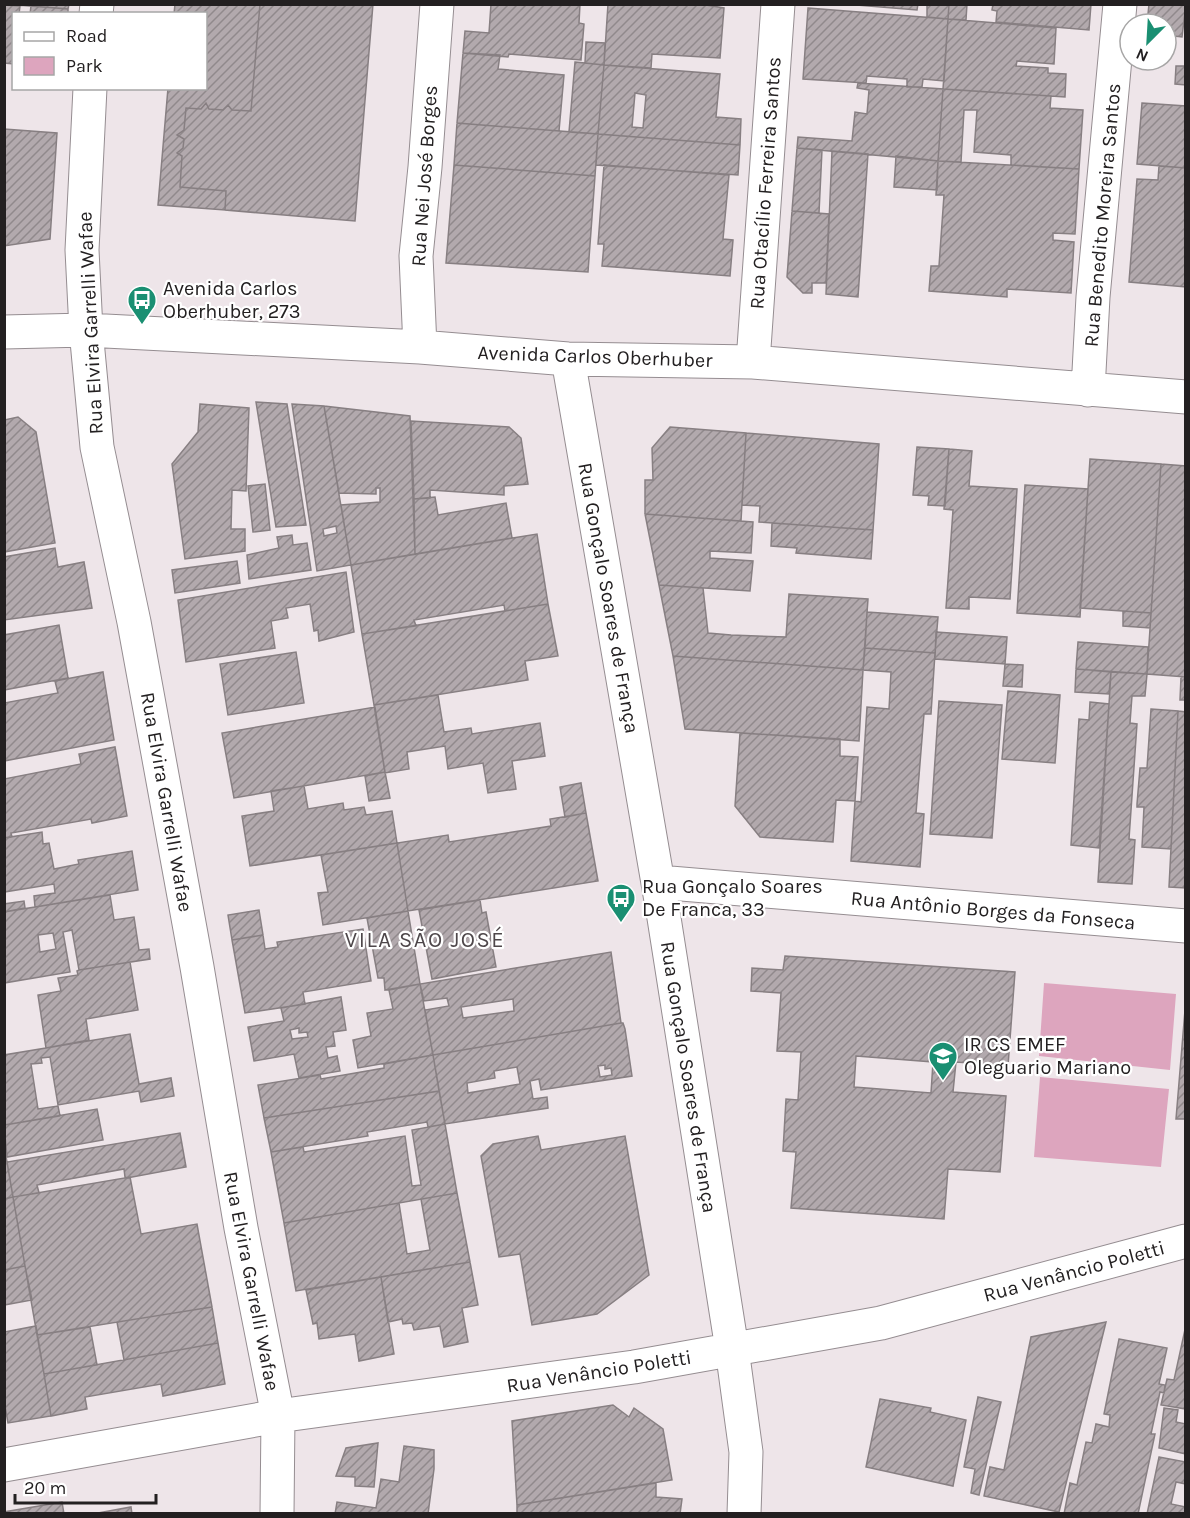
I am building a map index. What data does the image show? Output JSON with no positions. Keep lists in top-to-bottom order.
{
  "streets": {
    "street": [
      "Rua Nei José Borges",
      "Rua Otacílio Ferreira Santos",
      "Rua Benedito Moreira Santos",
      "Rua Elvira Garrelli Wafae",
      "Avenida Carlos Oberhuber",
      "Rua Gonçalo Soares de França",
      "Rua Antônio Borges da Fonseca",
      "Rua Venâncio Poletti"
    ]
  },
  "crossings": [
    ["Rua Nei José Borges", "Avenida Carlos Oberhuber"],
    ["Rua Otacílio Ferreira Santos", "Avenida Carlos Oberhuber"],
    ["Rua Benedito Moreira Santos", "Avenida Carlos Oberhuber"],
    ["Rua Elvira Garrelli Wafae", "Avenida Carlos Oberhuber"],
    ["Rua Elvira Garrelli Wafae", "Rua Venâncio Poletti"],
    ["Avenida Carlos Oberhuber", "Rua Gonçalo Soares de França"],
    ["Rua Gonçalo Soares de França", "Rua Antônio Borges da Fonseca"],
    ["Rua Gonçalo Soares de França", "Rua Venâncio Poletti"]
  ],
  "districts": ["VILA SÃO JOSÉ"],
  "places": {
    "bus stop": ["Avenida Carlos Oberhuber, 273", "Rua Gonçalo Soares De Franca, 33"],
    "school or university": ["IR CS EMEF Oleguario Mariano"]
  },
  "legend": ["Road", "Park"],
  "scale_bar": "20 m",
  "north": "bottom left"
}
